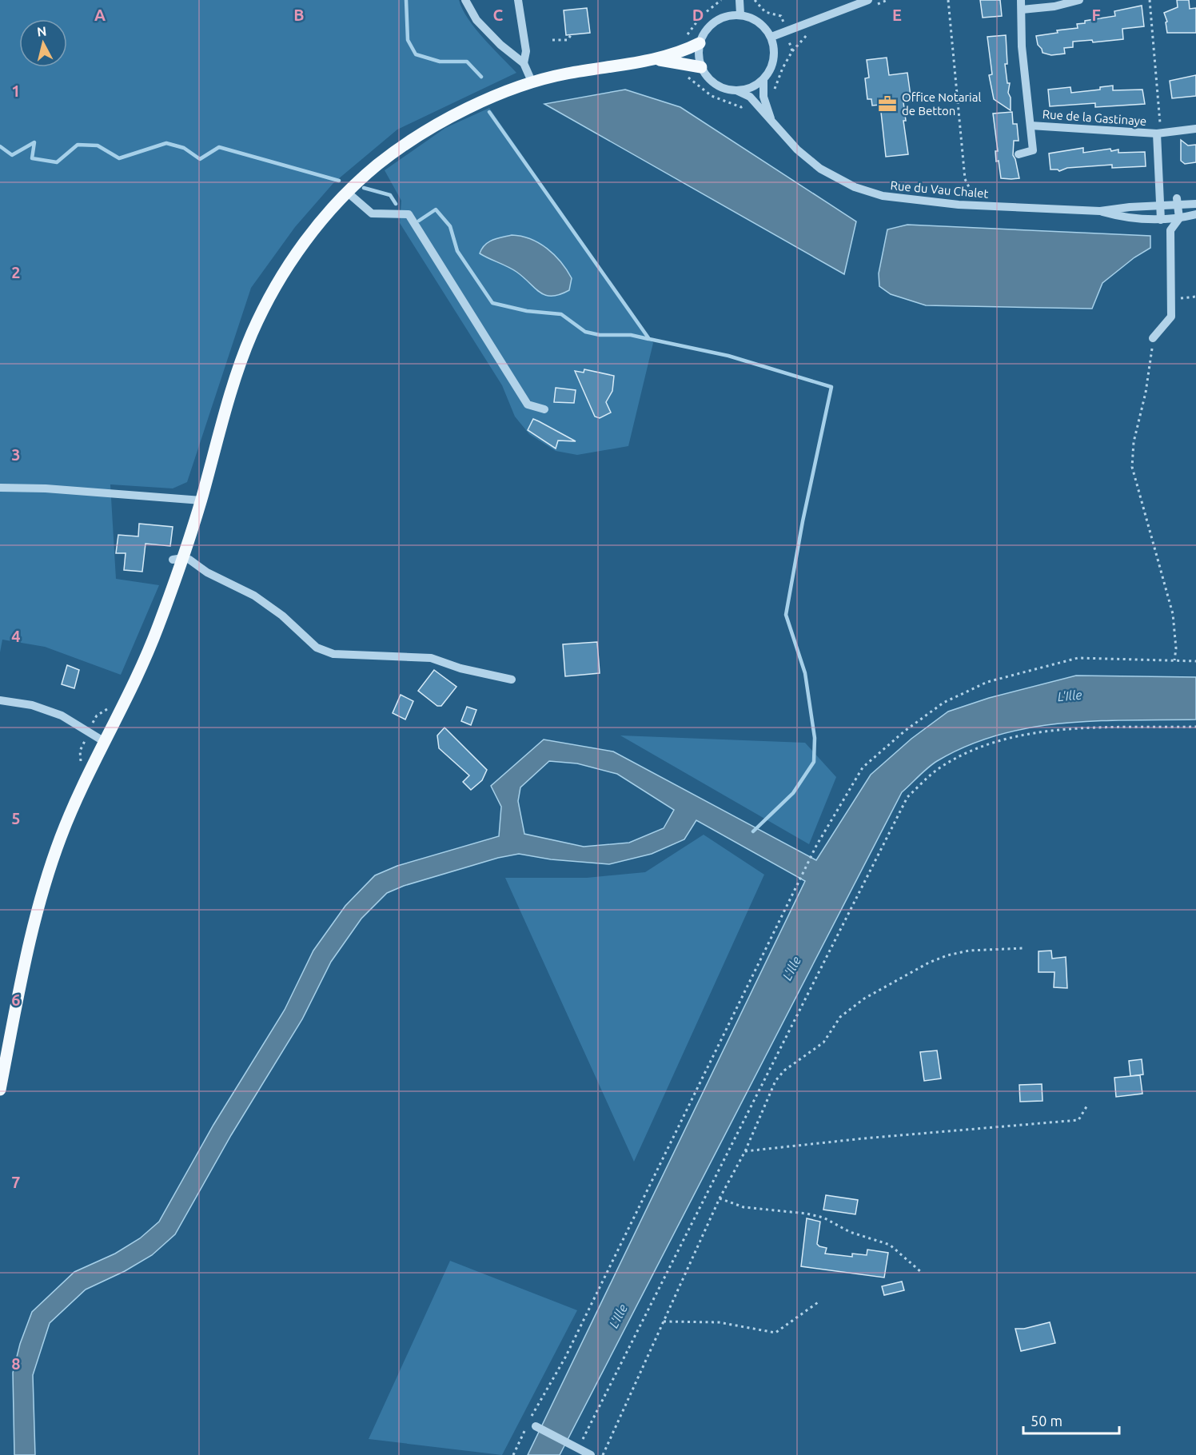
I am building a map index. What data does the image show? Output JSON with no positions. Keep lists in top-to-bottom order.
{
  "streets": {
    "street": ["Rue de la Gastinaye", "Rue du Vau Chalet"]
  },
  "crossings": [
    ["Rue de la Gastinaye", "Rue du Vau Chalet"]
  ],
  "water": ["L'Ille"],
  "places": {
    "office": ["Office Notarial de Betton"]
  },
  "scale_bar": "50 m",
  "north": "top",
  "grid": {
    "columns": [
      "A",
      "B",
      "C",
      "D",
      "E",
      "F"
    ],
    "rows": [
      "1",
      "2",
      "3",
      "4",
      "5",
      "6",
      "7",
      "8"
    ]
  }
}
